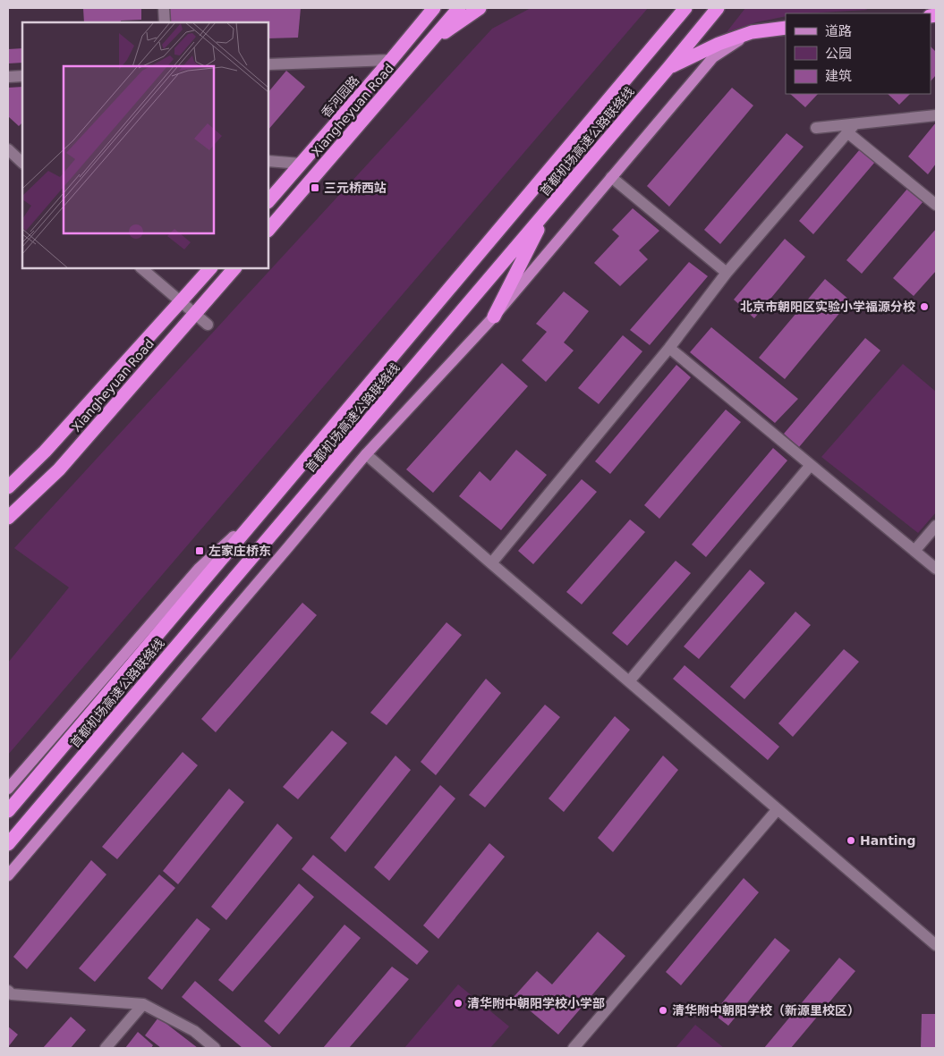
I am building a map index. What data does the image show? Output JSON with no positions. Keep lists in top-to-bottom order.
{
  "streets": {
    "highway": ["香河园路", "Xiangheyuan Road", "首都机场高速公路联络线"]
  },
  "places": {
    "transit": ["三元桥西站", "左家庄桥东"],
    "other": [
      "北京市朝阳区实验小学福源分校",
      "Hanting",
      "清华附中朝阳学校小学部",
      "清华附中朝阳学校（新源里校区）"
    ]
  },
  "legend": ["道路", "公园", "建筑"]
}
